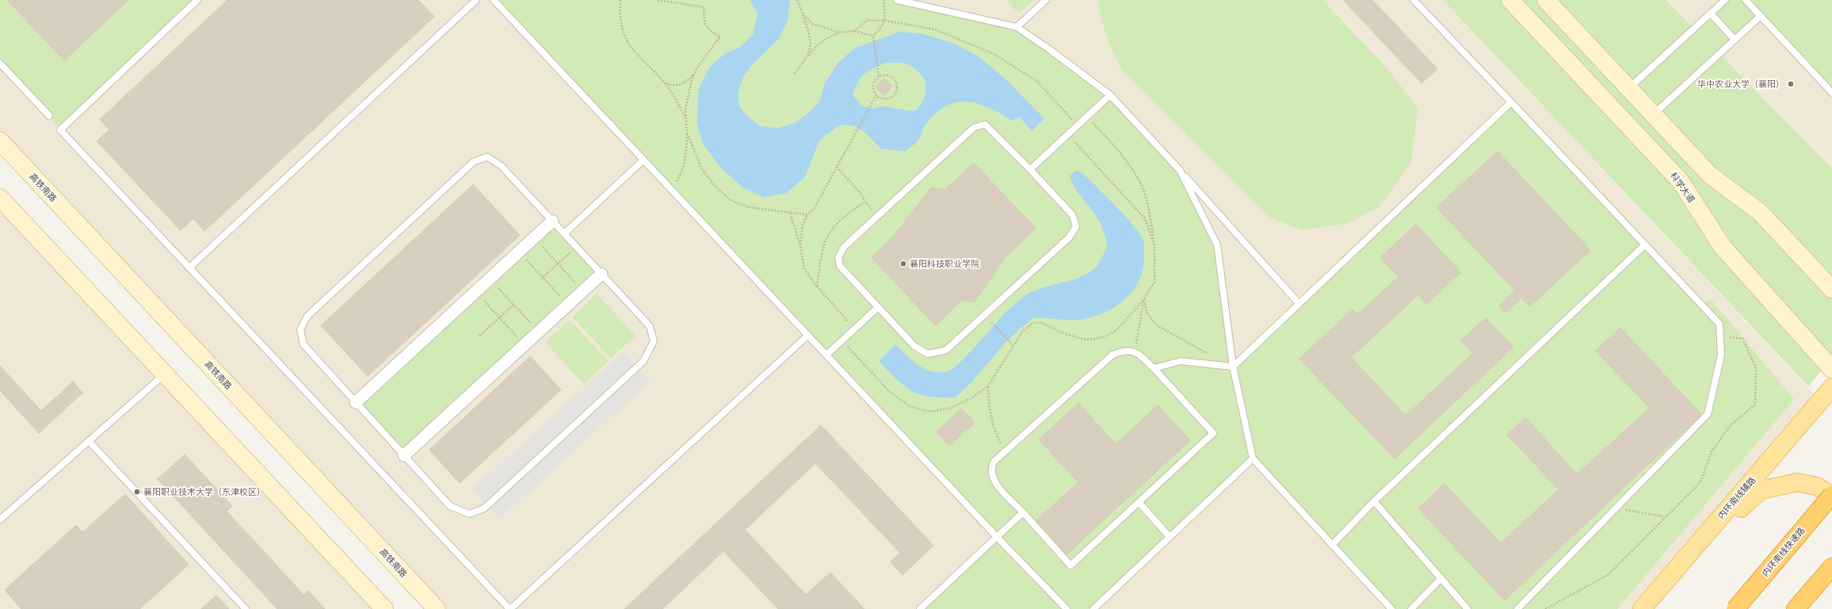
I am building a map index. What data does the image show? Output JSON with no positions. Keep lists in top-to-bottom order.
{
  "streets": {
    "highway": ["内环南线快速路"],
    "main road": ["高铁南路", "科学大道", "内环南线辅路"]
  },
  "places": ["华中农业大学（襄阳）", "襄阳科技职业学院", "襄阳职业技术大学（东津校区）"]
}
